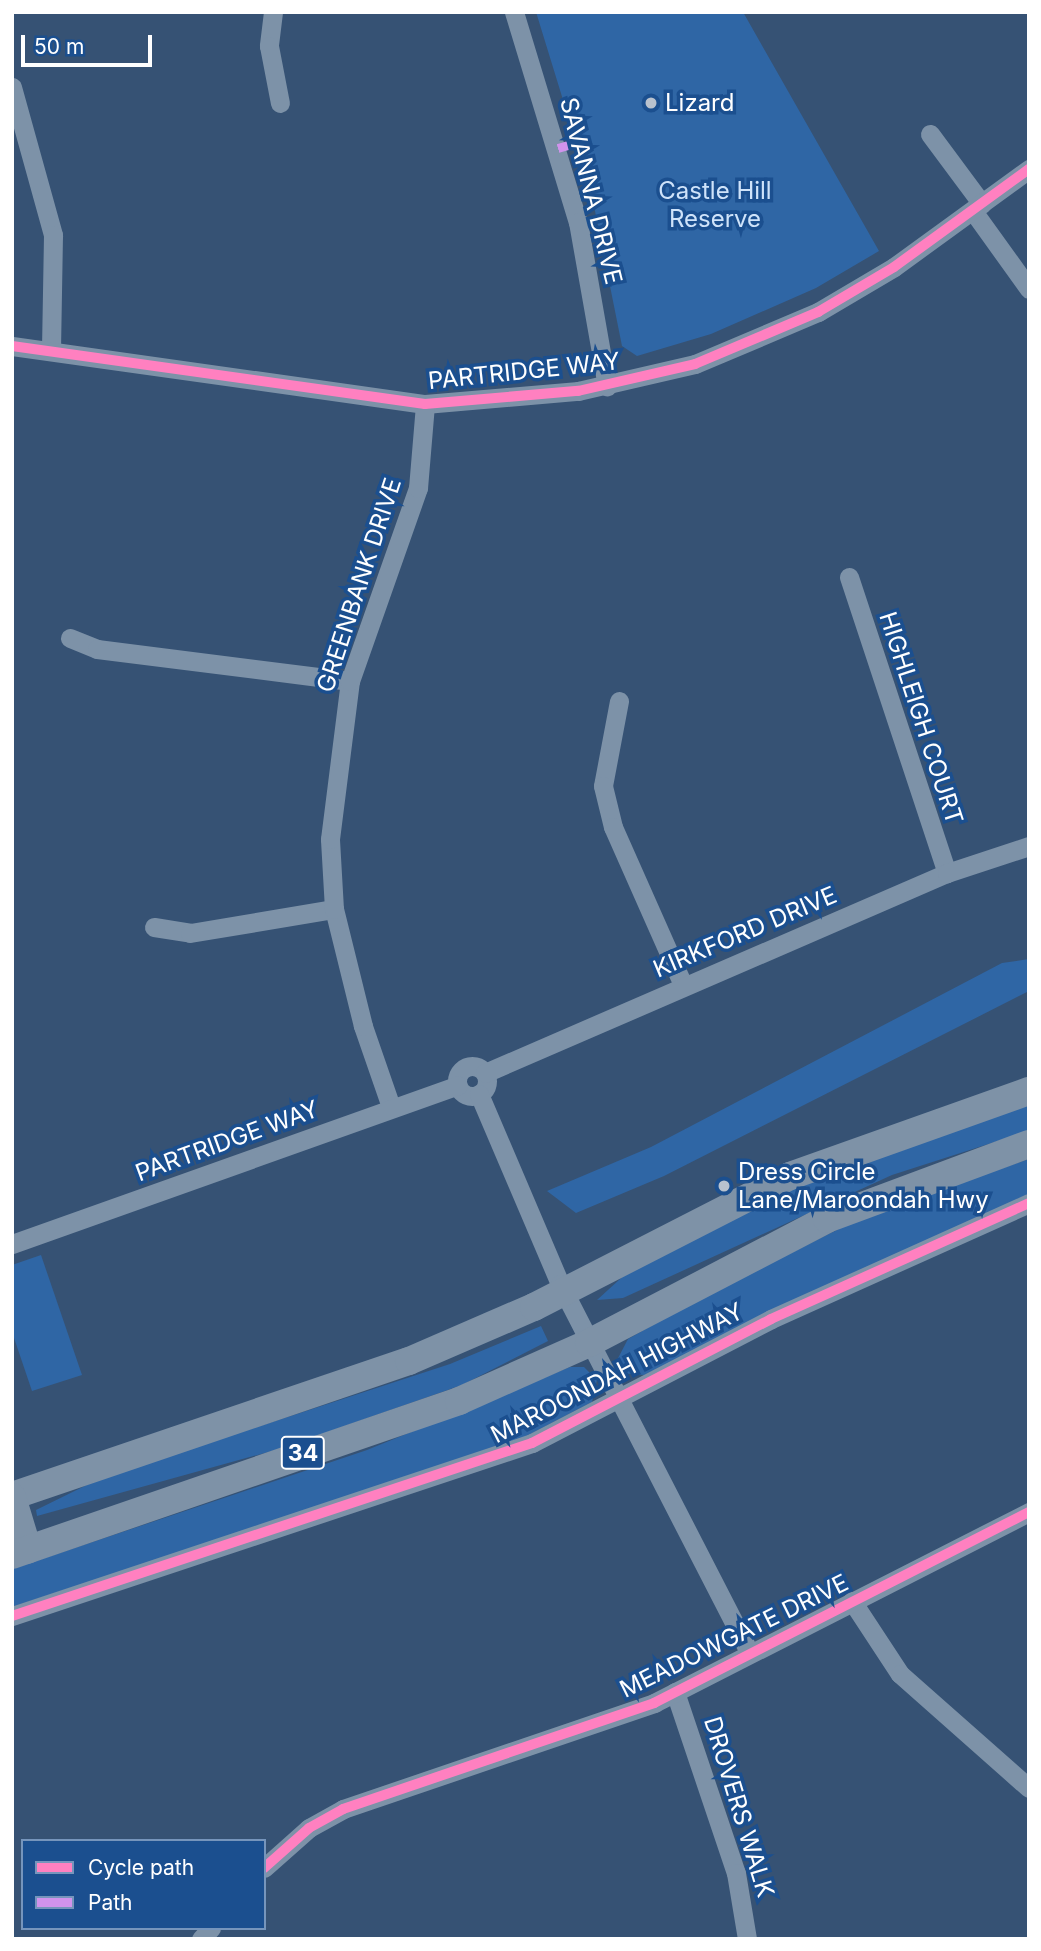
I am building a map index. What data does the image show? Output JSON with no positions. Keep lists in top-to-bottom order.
{
  "streets": {
    "highway": ["MAROONDAH HIGHWAY", "34"],
    "street": [
      "SAVANNA DRIVE",
      "PARTRIDGE WAY",
      "GREENBANK DRIVE",
      "HIGHLEIGH COURT",
      "KIRKFORD DRIVE",
      "MEADOWGATE DRIVE",
      "DROVERS WALK"
    ]
  },
  "crossings": [
    ["SAVANNA DRIVE", "PARTRIDGE WAY"],
    ["PARTRIDGE WAY", "GREENBANK DRIVE"],
    ["PARTRIDGE WAY", "KIRKFORD DRIVE"],
    ["HIGHLEIGH COURT", "KIRKFORD DRIVE"],
    ["MEADOWGATE DRIVE", "DROVERS WALK"]
  ],
  "parks": ["Castle Hill Reserve"],
  "places": ["Lizard", "Dress Circle Lane/Maroondah Hwy"],
  "legend": ["Cycle path", "Path"],
  "scale_bar": "50 m"
}
